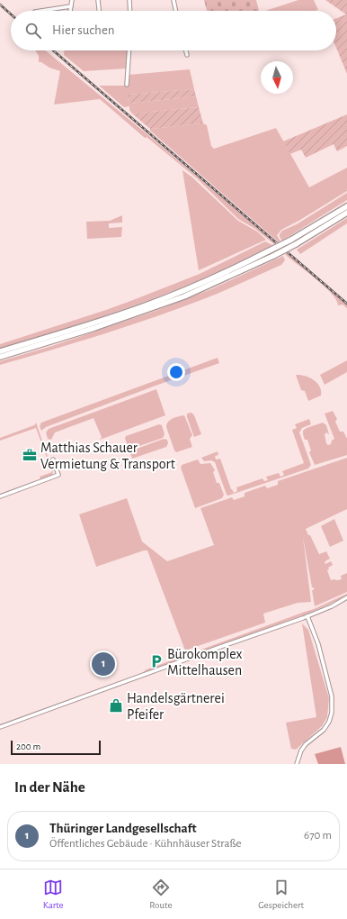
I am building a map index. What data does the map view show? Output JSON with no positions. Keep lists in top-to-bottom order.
{
  "places": {
    "office": ["Matthias Schauer Vermietung & Transport"],
    "parking": ["Bürokomplex Mittelhausen"],
    "shop": ["Handelsgärtnerei Pfeifer"]
  },
  "scale_bar": "200 m",
  "north": "bottom",
  "page": {
    "search": "Hier suchen",
    "pins": "1",
    "scale": "200 m",
    "heading": "In der Nähe",
    "list": [
      {
        "mark": "1",
        "name": "Thüringer Landgesellschaft",
        "note": "Öffentliches Gebäude · Kühnhäuser Straße",
        "value": "670 m"
      }
    ],
    "nav": ["Karte", "Route", "Gespeichert"]
  }
}
